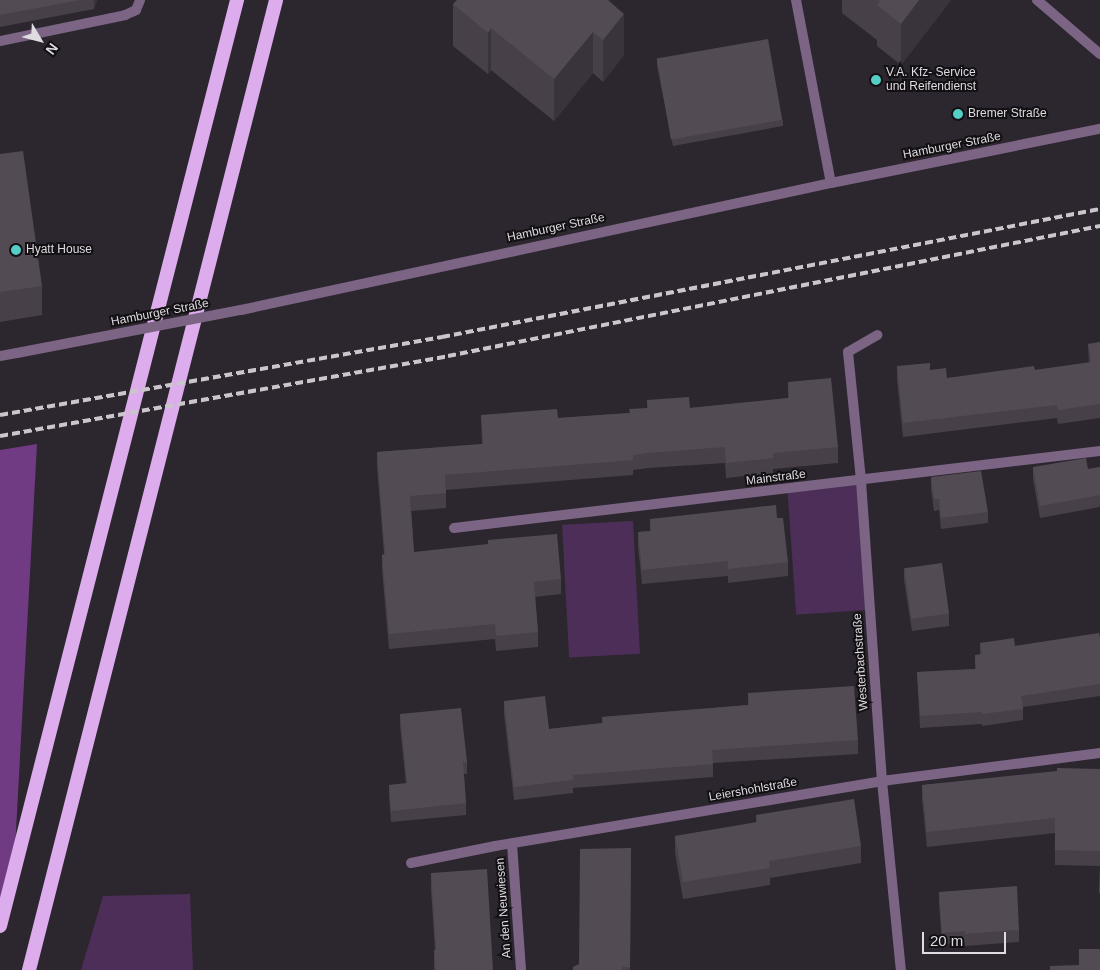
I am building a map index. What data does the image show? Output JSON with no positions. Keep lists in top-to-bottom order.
{
  "streets": {
    "street": [
      "Hamburger Straße",
      "Mainstraße",
      "Westerbachstraße",
      "Leiershohlstraße",
      "An den Neuwiesen"
    ]
  },
  "crossings": [
    ["Mainstraße", "Westerbachstraße"],
    ["Westerbachstraße", "Leiershohlstraße"],
    ["Leiershohlstraße", "An den Neuwiesen"]
  ],
  "places": ["V.A. Kfz- Service und Reifendienst", "Bremer Straße", "Hyatt House"],
  "scale_bar": "20 m",
  "north": "bottom right"
}
